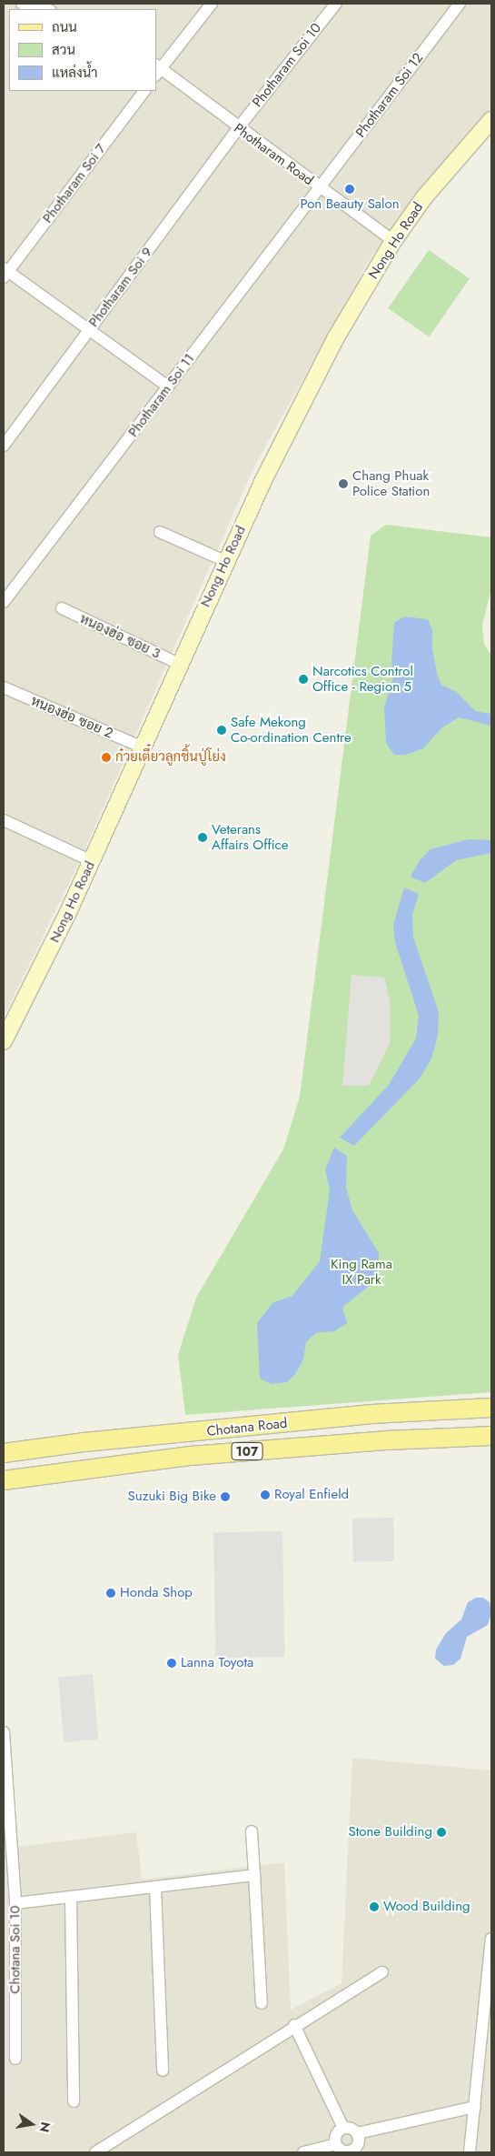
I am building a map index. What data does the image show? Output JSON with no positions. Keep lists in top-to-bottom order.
{
  "streets": {
    "main road": ["Nong Ho Road", "Chotana Road", "107"],
    "street": [
      "Photharam Soi 10",
      "Photharam Soi 12",
      "Photharam Road",
      "Photharam Soi 7",
      "Photharam Soi 9",
      "Photharam Soi 11",
      "หนองฮ่อ ซอย 3",
      "หนองฮ่อ ซอย 2",
      "Chotana Soi 10"
    ]
  },
  "crossings": [
    ["Photharam Soi 10", "Photharam Road"],
    ["Photharam Soi 10", "Photharam Soi 9"],
    ["Photharam Soi 12", "Photharam Road"],
    ["Photharam Soi 12", "Photharam Soi 11"],
    ["Photharam Road", "Nong Ho Road"],
    ["Photharam Road", "Photharam Soi 9"],
    ["Photharam Road", "Photharam Soi 11"],
    ["Nong Ho Road", "หนองฮ่อ ซอย 3"],
    ["Nong Ho Road", "หนองฮ่อ ซอย 2"]
  ],
  "parks": ["King Rama IX Park"],
  "places": [
    "Pon Beauty Salon",
    "Chang Phuak Police Station",
    "Narcotics Control Office - Region 5",
    "Safe Mekong Co-ordination Centre",
    "ก๋วยเตี๋ยวลูกชิ้นปู่โย่ง",
    "Veterans Affairs Office",
    "Royal Enfield",
    "Suzuki Big Bike",
    "Honda Shop",
    "Lanna Toyota",
    "Stone Building",
    "Wood Building"
  ],
  "legend": ["ถนน", "สวน", "แหล่งน้ำ"],
  "north": "right"
}
